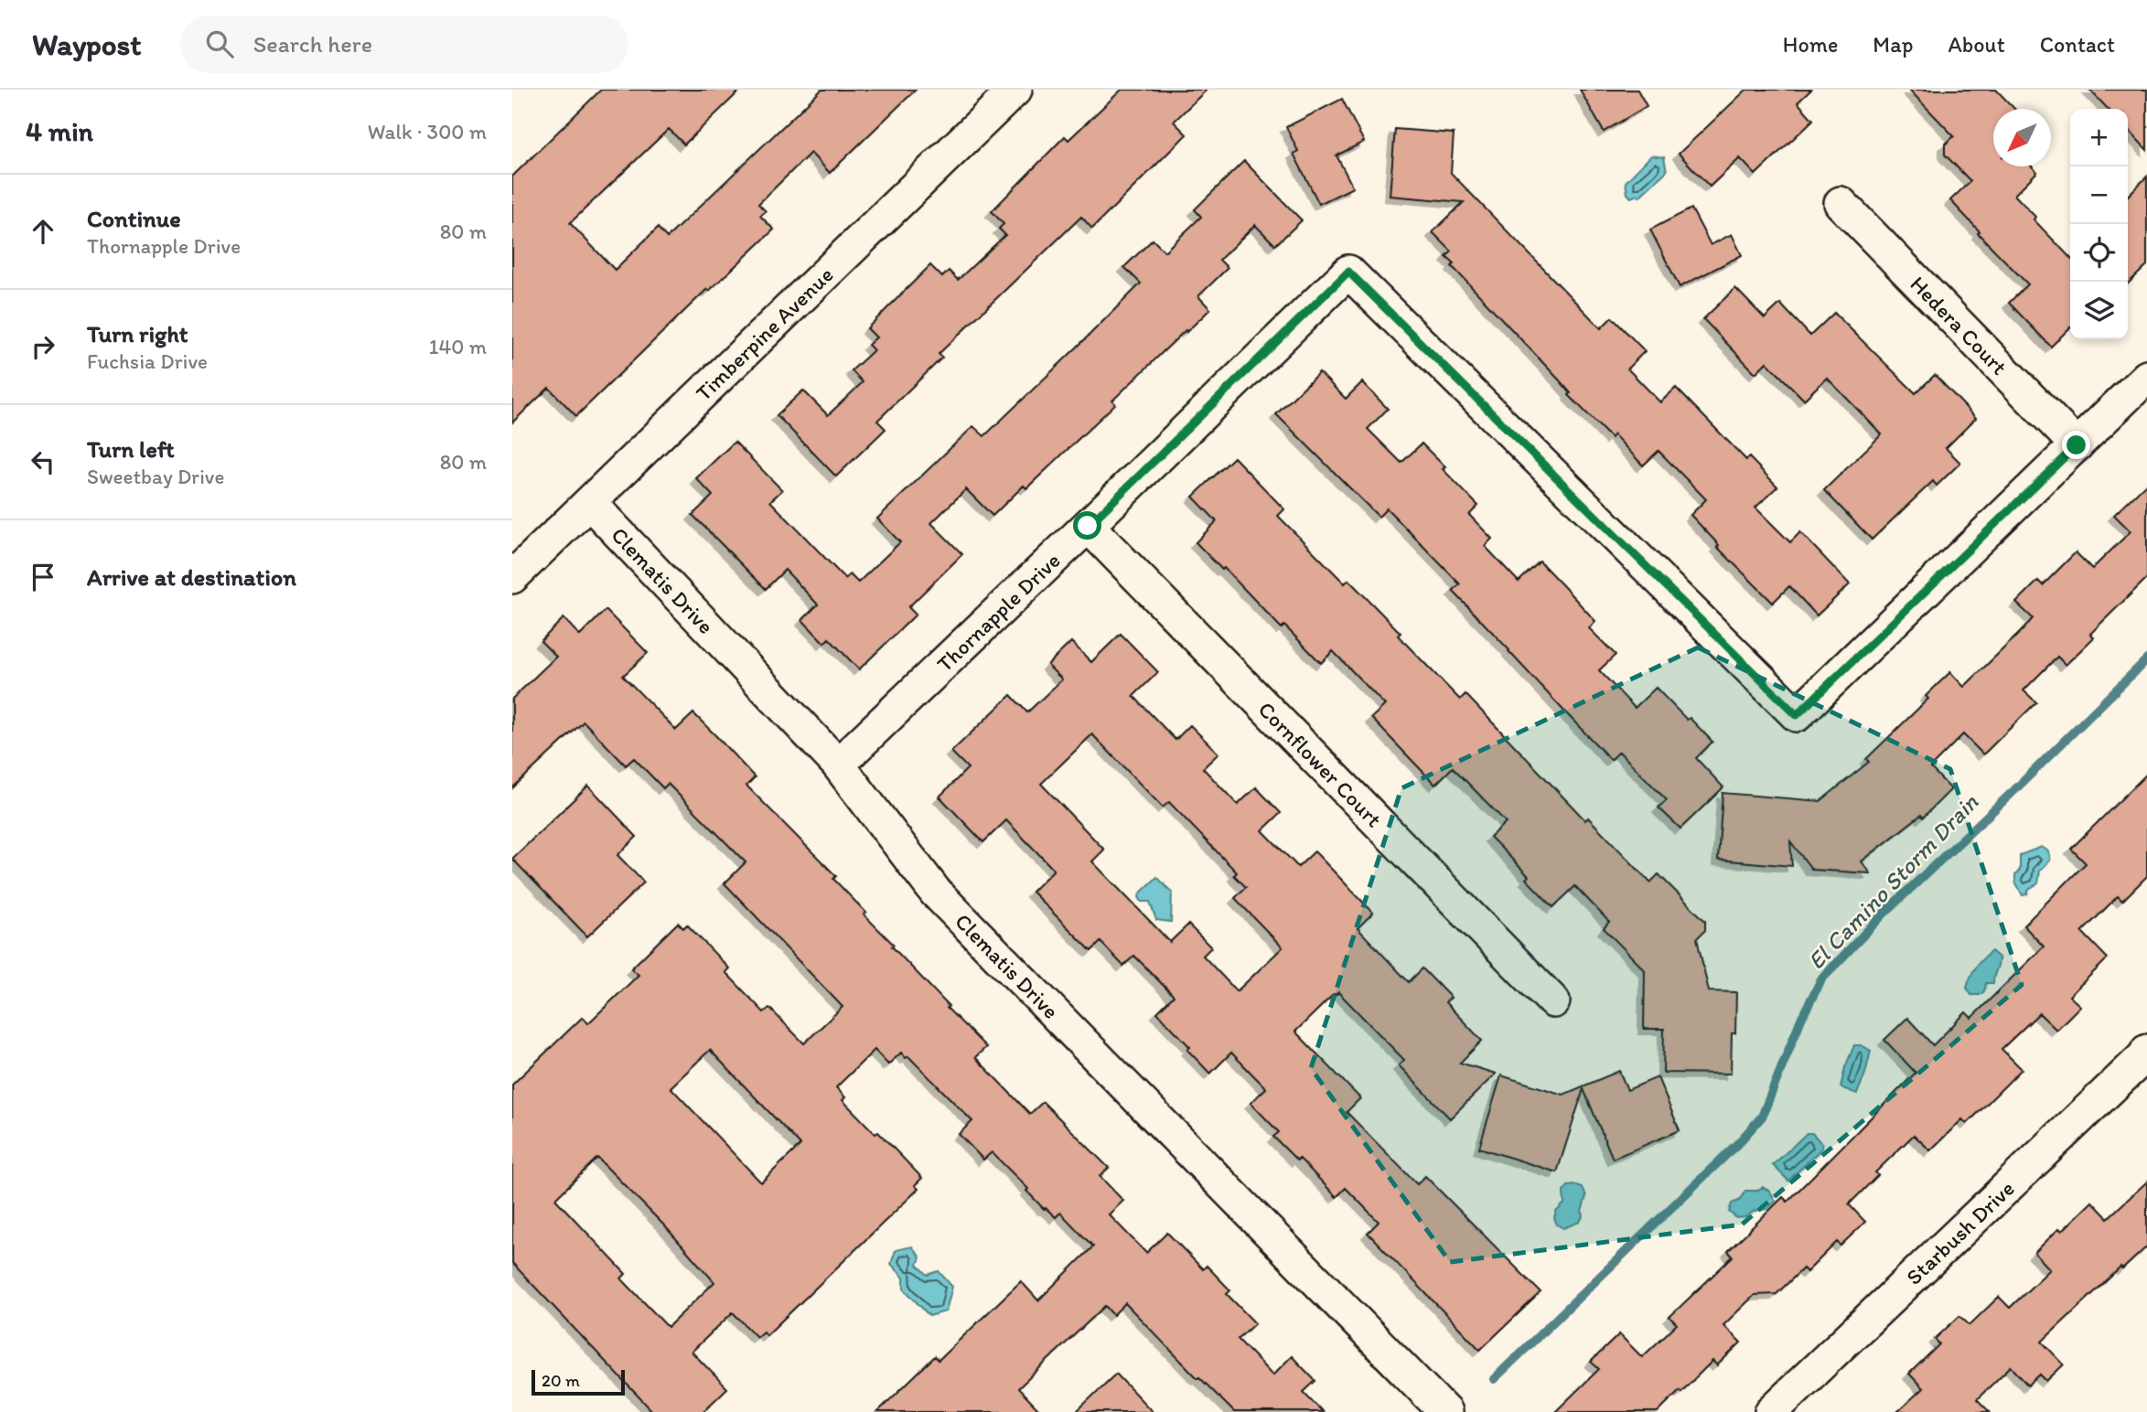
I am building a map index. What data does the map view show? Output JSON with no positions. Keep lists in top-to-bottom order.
{
  "streets": {
    "street": [
      "Hedera Court",
      "Timberpine Avenue",
      "Clematis Drive",
      "Thornapple Drive",
      "Cornflower Court",
      "Starbush Drive"
    ]
  },
  "crossings": [
    ["Hedera Court", "Thornapple Drive"],
    ["Timberpine Avenue", "Clematis Drive"],
    ["Clematis Drive", "Thornapple Drive"],
    ["Thornapple Drive", "Cornflower Court"]
  ],
  "water": ["El Camino Storm Drain"],
  "scale_bar": "20 m",
  "north": "bottom left",
  "page": {
    "header": "Waypost",
    "search": "Search here",
    "nav": [
      "Home",
      "Map",
      "About",
      "Contact"
    ],
    "heading": ["4 min", "Walk · 300 m"],
    "map_buttons": ["+", "−"],
    "list": [
      ["Continue", "Thornapple Drive", "80 m"],
      ["Turn right", "Fuchsia Drive", "140 m"],
      ["Turn left", "Sweetbay Drive", "80 m"],
      "Arrive at destination"
    ],
    "scale": "20 m"
  }
}
